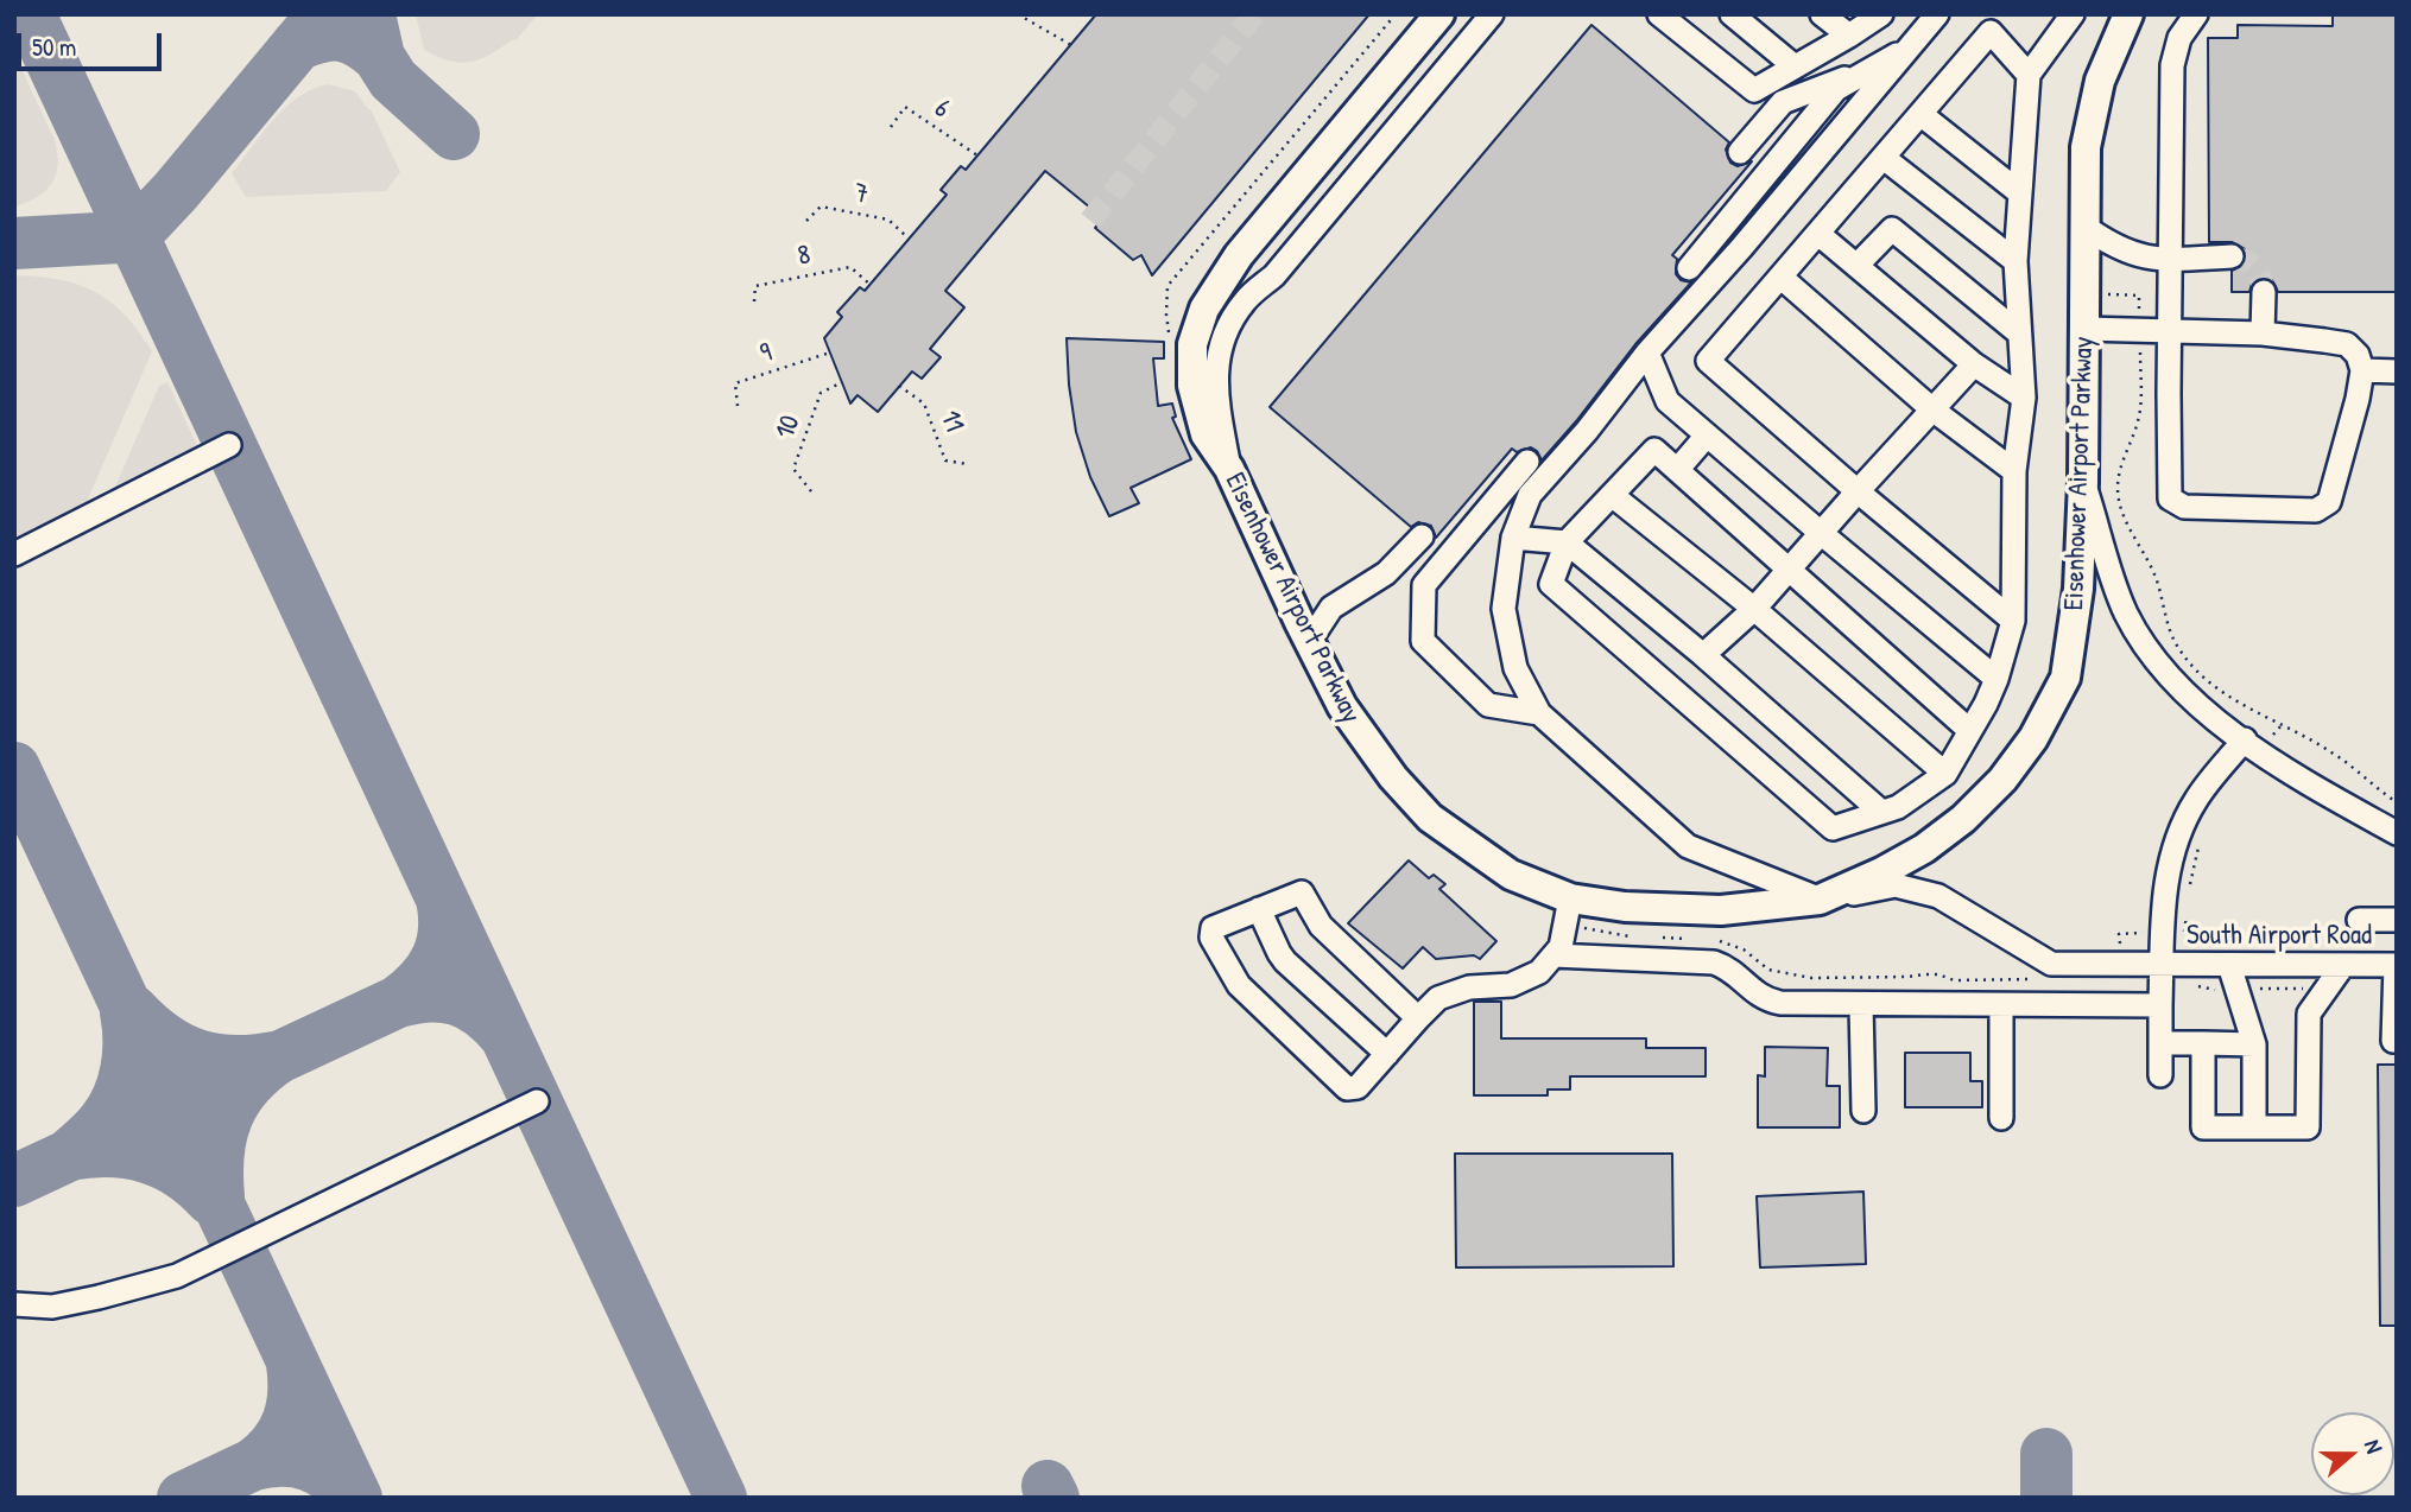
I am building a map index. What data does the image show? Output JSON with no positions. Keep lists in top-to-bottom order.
{
  "streets": {
    "main road": ["Eisenhower Airport Parkway"],
    "street": ["South Airport Road"],
    "path": [
      "6",
      "7",
      "8",
      "9",
      "11",
      "10"
    ]
  },
  "crossings": [
    ["Eisenhower Airport Parkway", "South Airport Road"]
  ],
  "scale_bar": "50 m",
  "north": "right"
}
